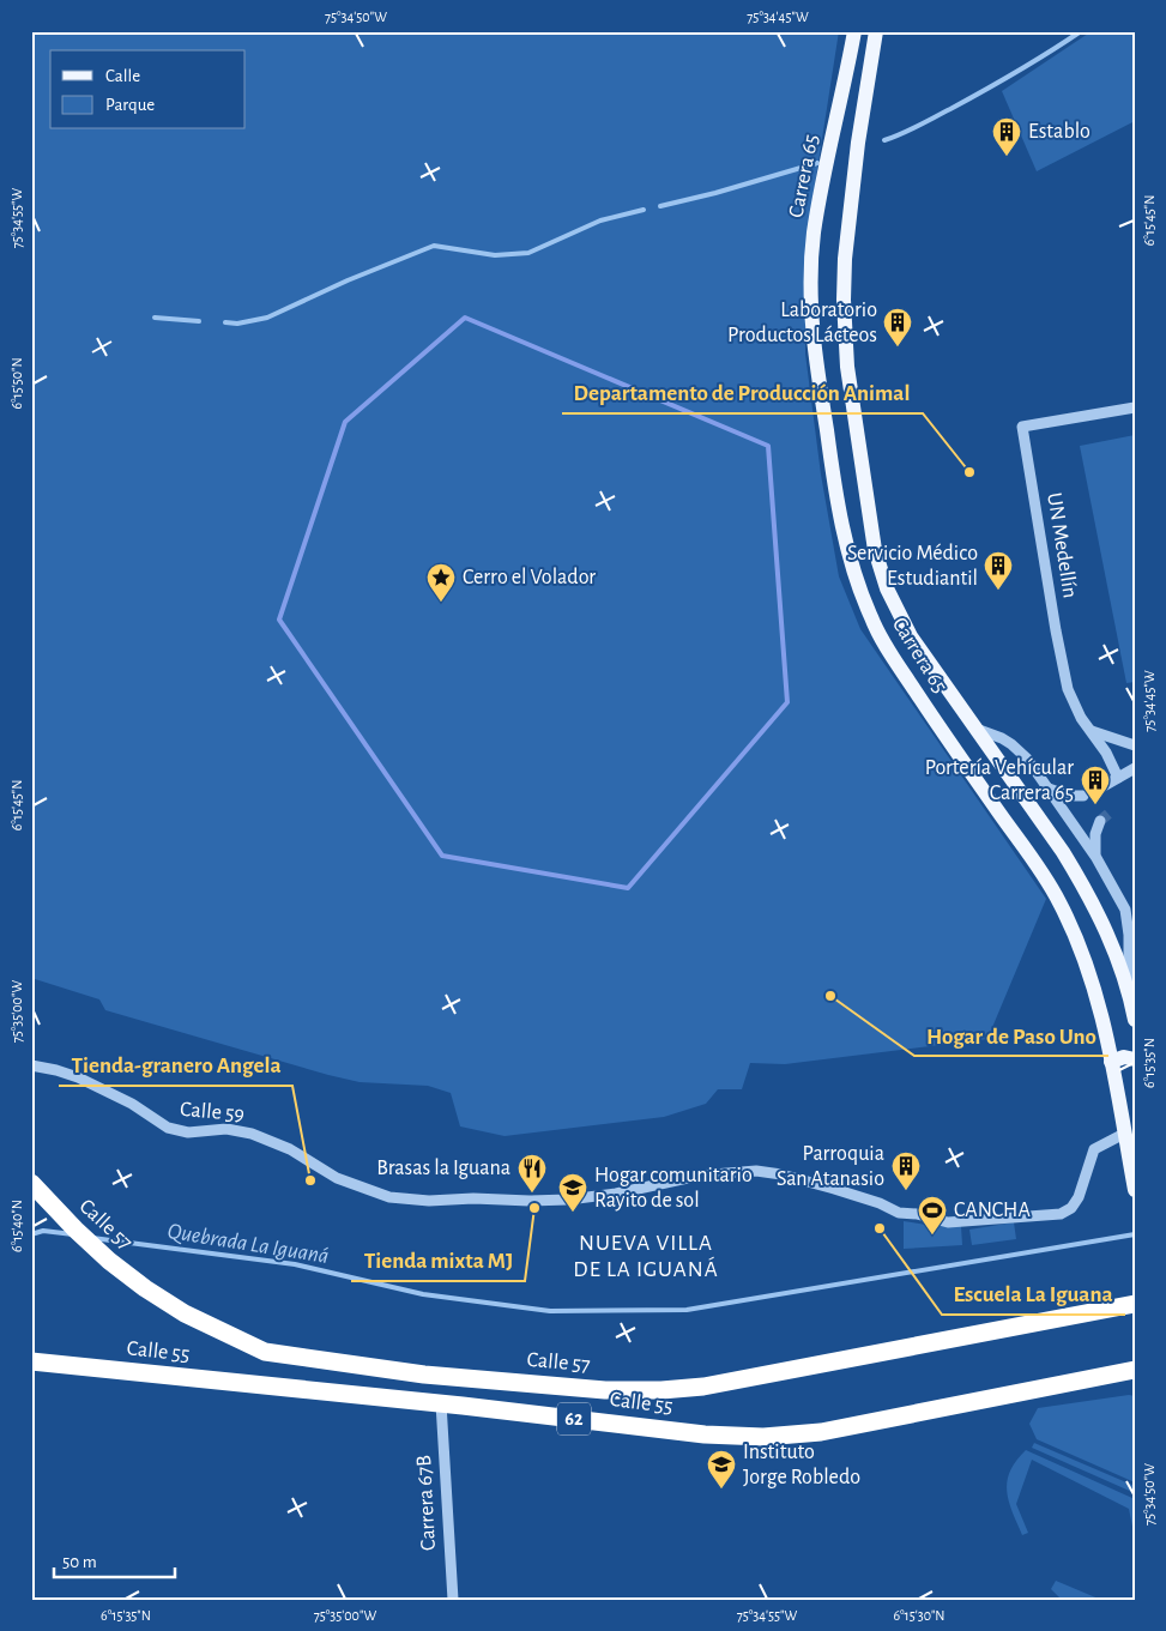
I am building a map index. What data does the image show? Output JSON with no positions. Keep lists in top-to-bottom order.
{
  "streets": {
    "highway": ["Calle 57", "Calle 55", "62"],
    "main road": ["Carrera 65"],
    "street": ["UN Medellín", "Calle 59", "Carrera 67B"]
  },
  "crossings": [
    ["Carrera 65", "Calle 59"],
    ["Calle 55", "Carrera 67B"]
  ],
  "districts": ["NUEVA VILLA DE LA IGUANÁ"],
  "water": ["Quebrada La Iguaná"],
  "places": {
    "building": [
      "Establo",
      "Laboratorio Productos Lácteos",
      "Servicio Médico Estudiantil",
      "Portería Vehícular Carrera 65",
      "Parroquia San Atanasio"
    ],
    "other": [
      "Departamento de Producción Animal",
      "Hogar de Paso Uno",
      "Tienda-granero Angela",
      "Tienda mixta MJ",
      "Escuela La Iguana"
    ],
    "place": ["Cerro el Volador"],
    "restaurant": ["Brasas la Iguana"],
    "school or university": ["Hogar comunitario Rayito de sol", "Instituto Jorge Robledo"],
    "sports": ["CANCHA"]
  },
  "legend": ["Calle", "Parque"],
  "scale_bar": "50 m",
  "coordinates": [
    "75°34'50\"W",
    "75°34'45\"W",
    "75°34'55\"W",
    "6°15'45\"N",
    "6°15'50\"N",
    "75°35'00\"W",
    "6°15'35\"N",
    "6°15'40\"N",
    "6°15'30\"N"
  ]
}
